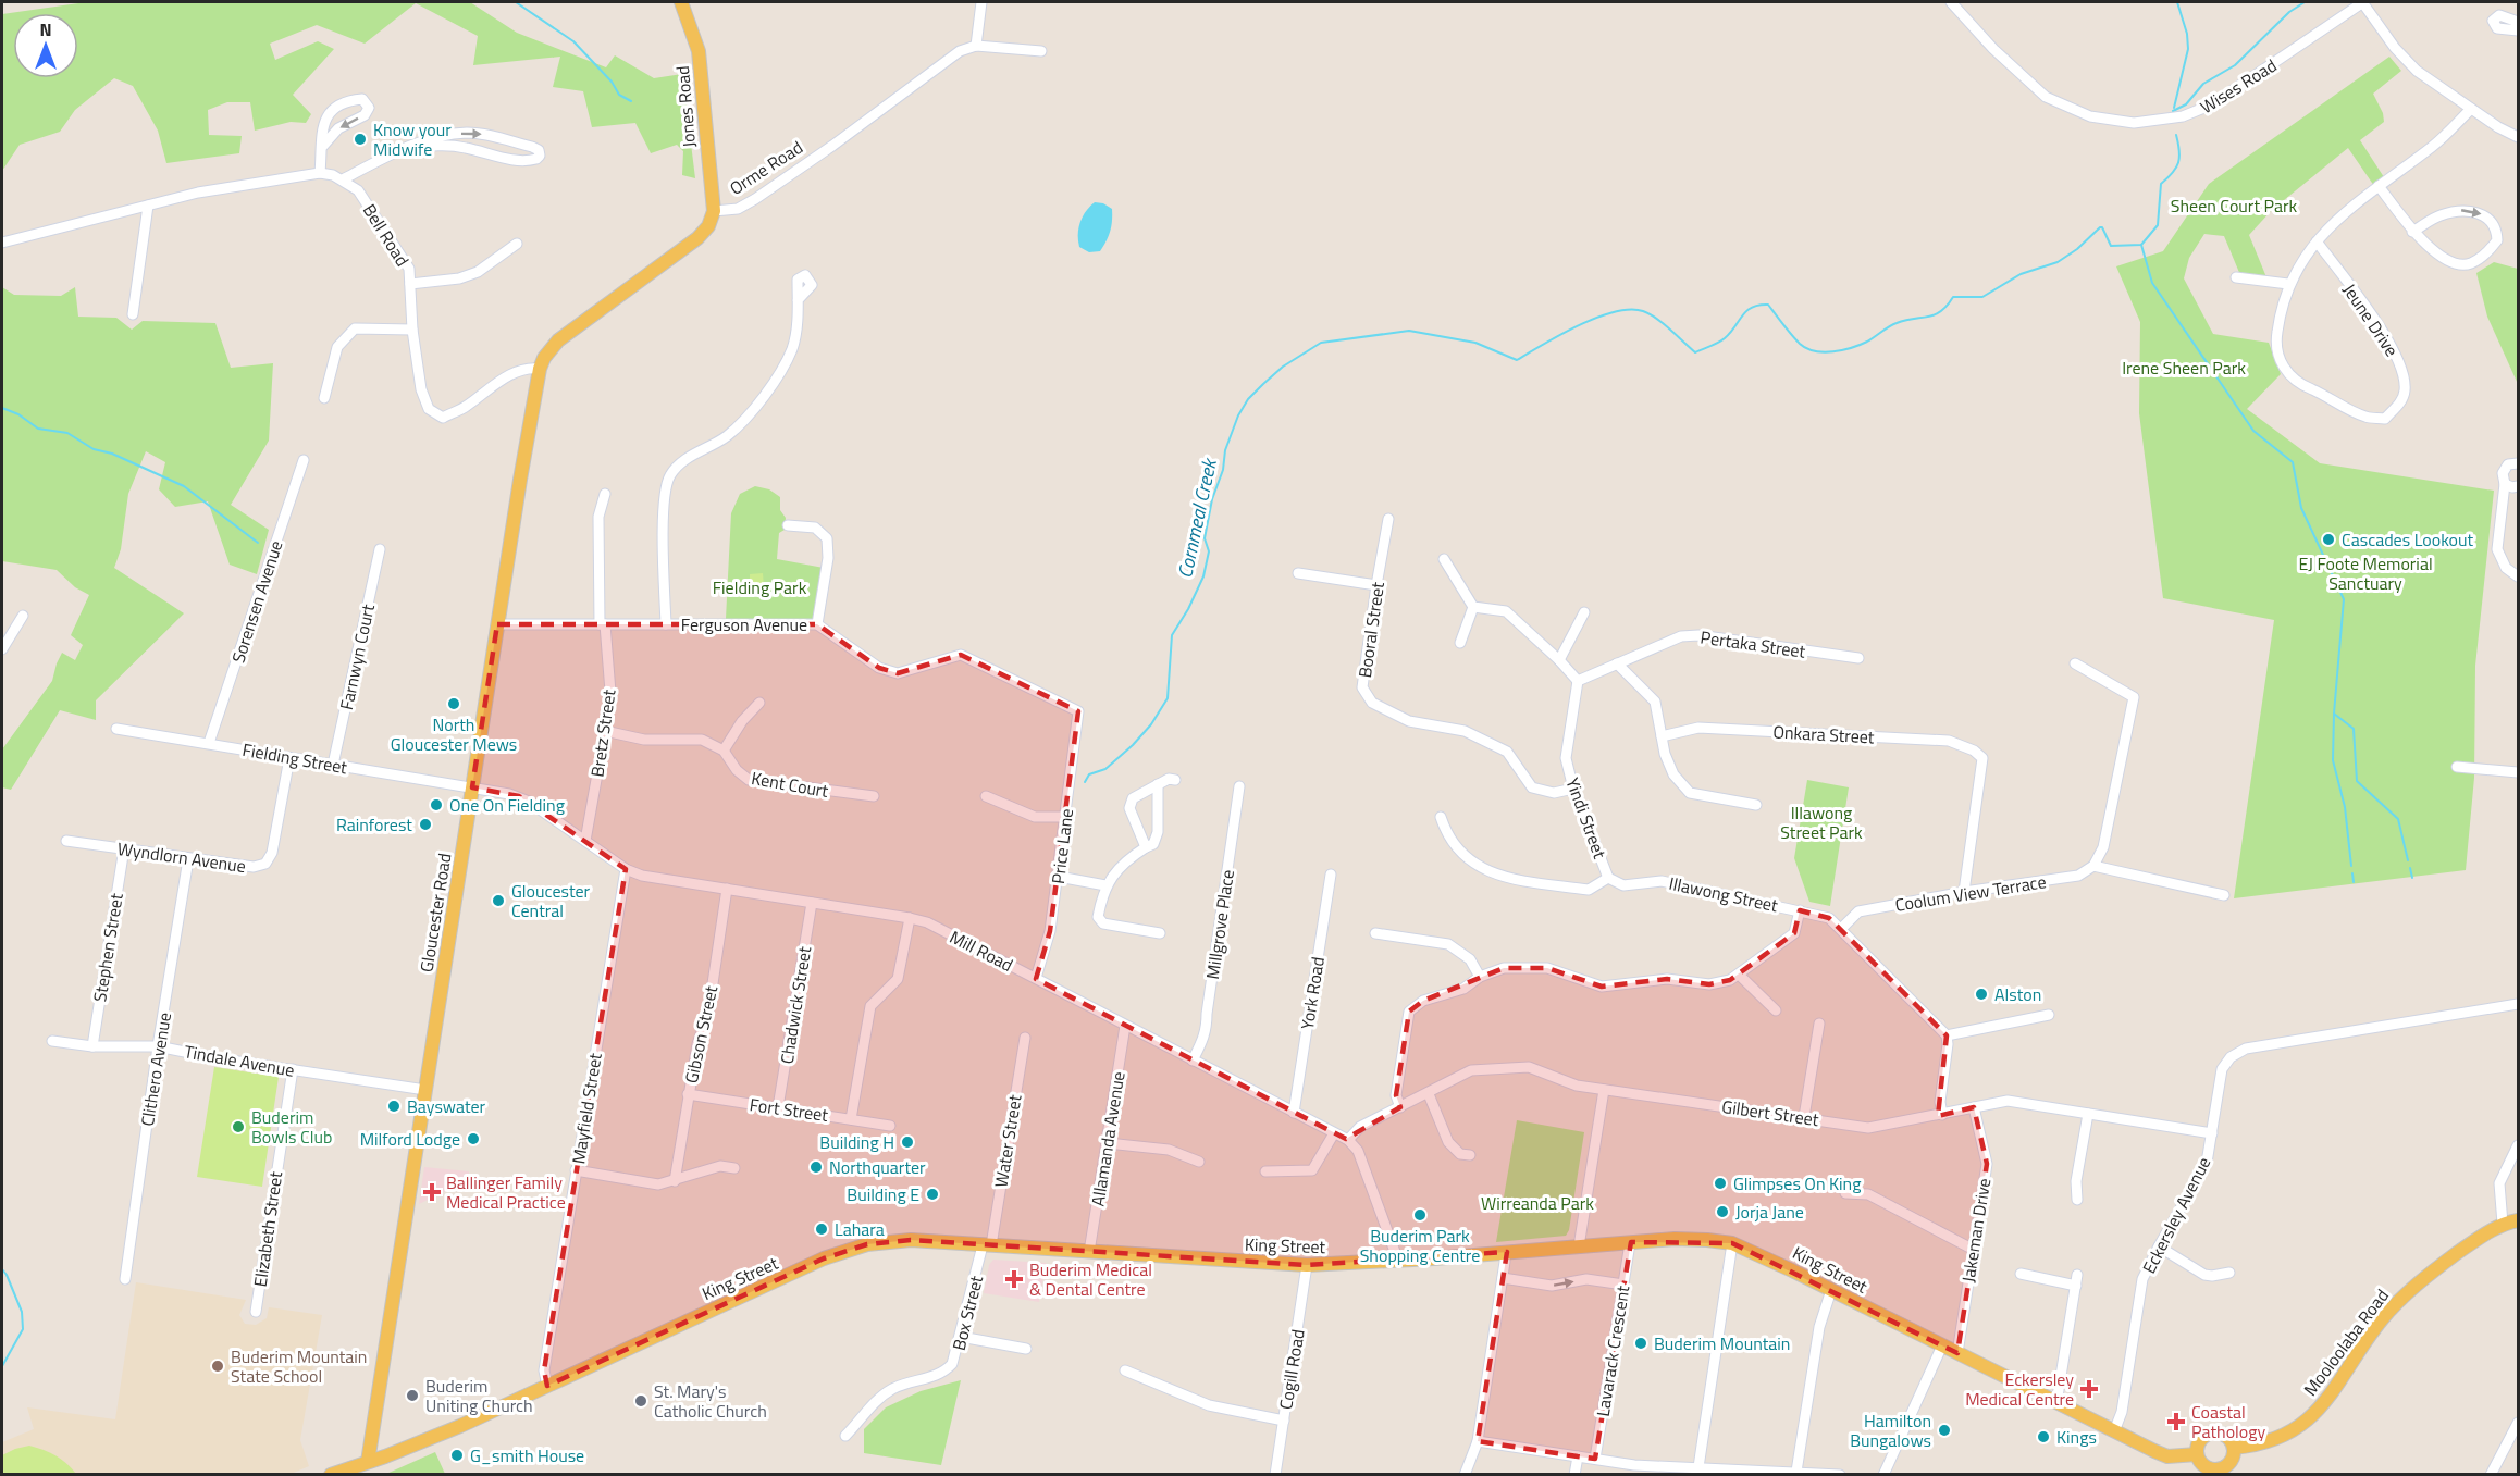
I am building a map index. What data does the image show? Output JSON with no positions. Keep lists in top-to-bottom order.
{
  "streets": {
    "main road": [
      "Jones Road",
      "Orme Road",
      "Gloucester Road",
      "King Street",
      "Mooloolaba Road"
    ],
    "street": [
      "Wises Road",
      "Bell Road",
      "Jeune Drive",
      "Sorensen Avenue",
      "Ferguson Avenue",
      "Booral Street",
      "Pertaka Street",
      "Farnwyn Court",
      "Bretz Street",
      "Onkara Street",
      "Fielding Street",
      "Kent Court",
      "Yindi Street",
      "Price Lane",
      "Wyndlorn Avenue",
      "Coolum View Terrace",
      "Illawong Street",
      "Millgrove Place",
      "Stephen Street",
      "Mill Road",
      "York Road",
      "Chadwick Street",
      "Gibson Street",
      "Tindale Avenue",
      "Clithero Avenue",
      "Mayfield Street",
      "Fort Street",
      "Gilbert Street",
      "Allamanda Avenue",
      "Water Street",
      "Eckersley Avenue",
      "Elizabeth Street",
      "Jakeman Drive",
      "Box Street",
      "Lavarack Crescent",
      "Cogill Road"
    ]
  },
  "crossings": [
    ["Jones Road", "Orme Road"],
    ["Orme Road", "Bell Road"],
    ["Orme Road", "Gloucester Road"],
    ["Bell Road", "Gloucester Road"],
    ["Sorensen Avenue", "Fielding Street"],
    ["Ferguson Avenue", "Bretz Street"],
    ["Ferguson Avenue", "Price Lane"],
    ["Ferguson Avenue", "Gloucester Road"],
    ["Booral Street", "Yindi Street"],
    ["Pertaka Street", "Yindi Street"],
    ["Farnwyn Court", "Fielding Street"],
    ["Bretz Street", "Mill Road"],
    ["Onkara Street", "Coolum View Terrace"],
    ["Fielding Street", "Wyndlorn Avenue"],
    ["Fielding Street", "Gloucester Road"],
    ["Fielding Street", "Mill Road"],
    ["Yindi Street", "Illawong Street"],
    ["Price Lane", "Mill Road"],
    ["Wyndlorn Avenue", "Stephen Street"],
    ["Wyndlorn Avenue", "Clithero Avenue"],
    ["Coolum View Terrace", "Illawong Street"],
    ["Gloucester Road", "Mill Road"],
    ["Gloucester Road", "Tindale Avenue"],
    ["Gloucester Road", "King Street"],
    ["Millgrove Place", "Mill Road"],
    ["Stephen Street", "Tindale Avenue"],
    ["Mill Road", "York Road"],
    ["Mill Road", "Chadwick Street"],
    ["Mill Road", "Gibson Street"],
    ["Mill Road", "Mayfield Street"],
    ["Mill Road", "Gilbert Street"],
    ["Mill Road", "Allamanda Avenue"],
    ["Chadwick Street", "Fort Street"],
    ["Gibson Street", "Fort Street"],
    ["Tindale Avenue", "Clithero Avenue"],
    ["Tindale Avenue", "Elizabeth Street"],
    ["Mayfield Street", "King Street"],
    ["Gilbert Street", "Eckersley Avenue"],
    ["Gilbert Street", "Jakeman Drive"],
    ["Allamanda Avenue", "King Street"],
    ["Water Street", "King Street"],
    ["Water Street", "Box Street"],
    ["Eckersley Avenue", "King Street"],
    ["Jakeman Drive", "King Street"],
    ["King Street", "Box Street"],
    ["King Street", "Mooloolaba Road"],
    ["King Street", "Lavarack Crescent"],
    ["King Street", "Cogill Road"]
  ],
  "water": ["Cornmeal Creek"],
  "parks": [
    "Sheen Court Park",
    "Irene Sheen Park",
    "EJ Foote Memorial Sanctuary",
    "Fielding Park",
    "Illawong Street Park",
    "Wirreanda Park"
  ],
  "places": {
    "other": [
      "Know your Midwife",
      "Cascades Lookout",
      "North Gloucester Mews",
      "One On Fielding",
      "Rainforest",
      "Gloucester Central",
      "Alston",
      "Bayswater",
      "Buderim Bowls Club",
      "Milford Lodge",
      "Building H",
      "Northquarter",
      "Glimpses On King",
      "Building E",
      "Jorja Jane",
      "Buderim Park Shopping Centre",
      "Lahara",
      "Buderim Mountain",
      "Buderim Mountain State School",
      "Buderim Uniting Church",
      "St. Mary's Catholic Church",
      "Hamilton Bungalows",
      "Kings",
      "G_smith House"
    ],
    "health": [
      "Ballinger Family Medical Practice",
      "Buderim Medical & Dental Centre",
      "Eckersley Medical Centre",
      "Coastal Pathology"
    ]
  },
  "north": "top"
}
